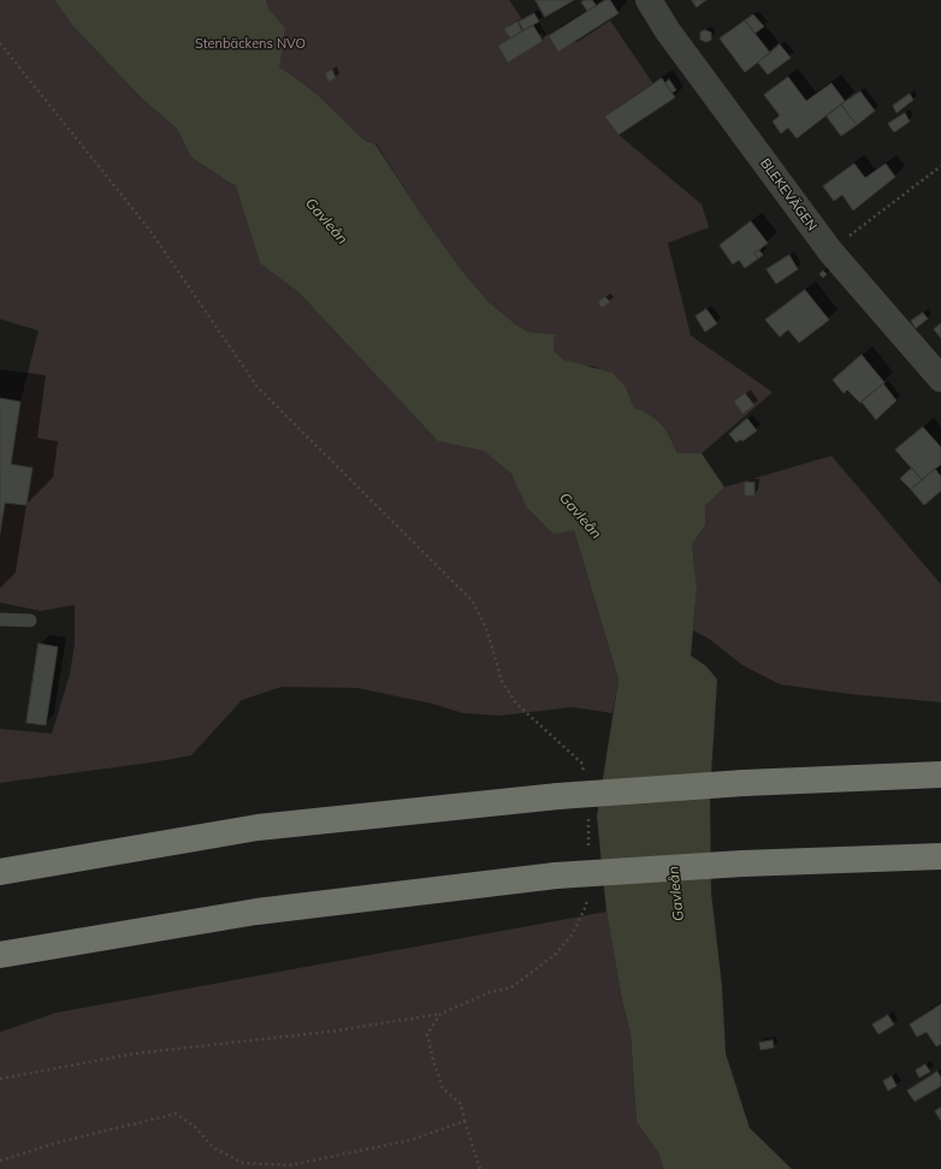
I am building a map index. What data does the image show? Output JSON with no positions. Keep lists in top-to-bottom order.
{
  "streets": {
    "street": ["BLEKEVÄGEN"]
  },
  "water": ["Gavleån"],
  "parks": ["Stenbäckens NVO"]
}
